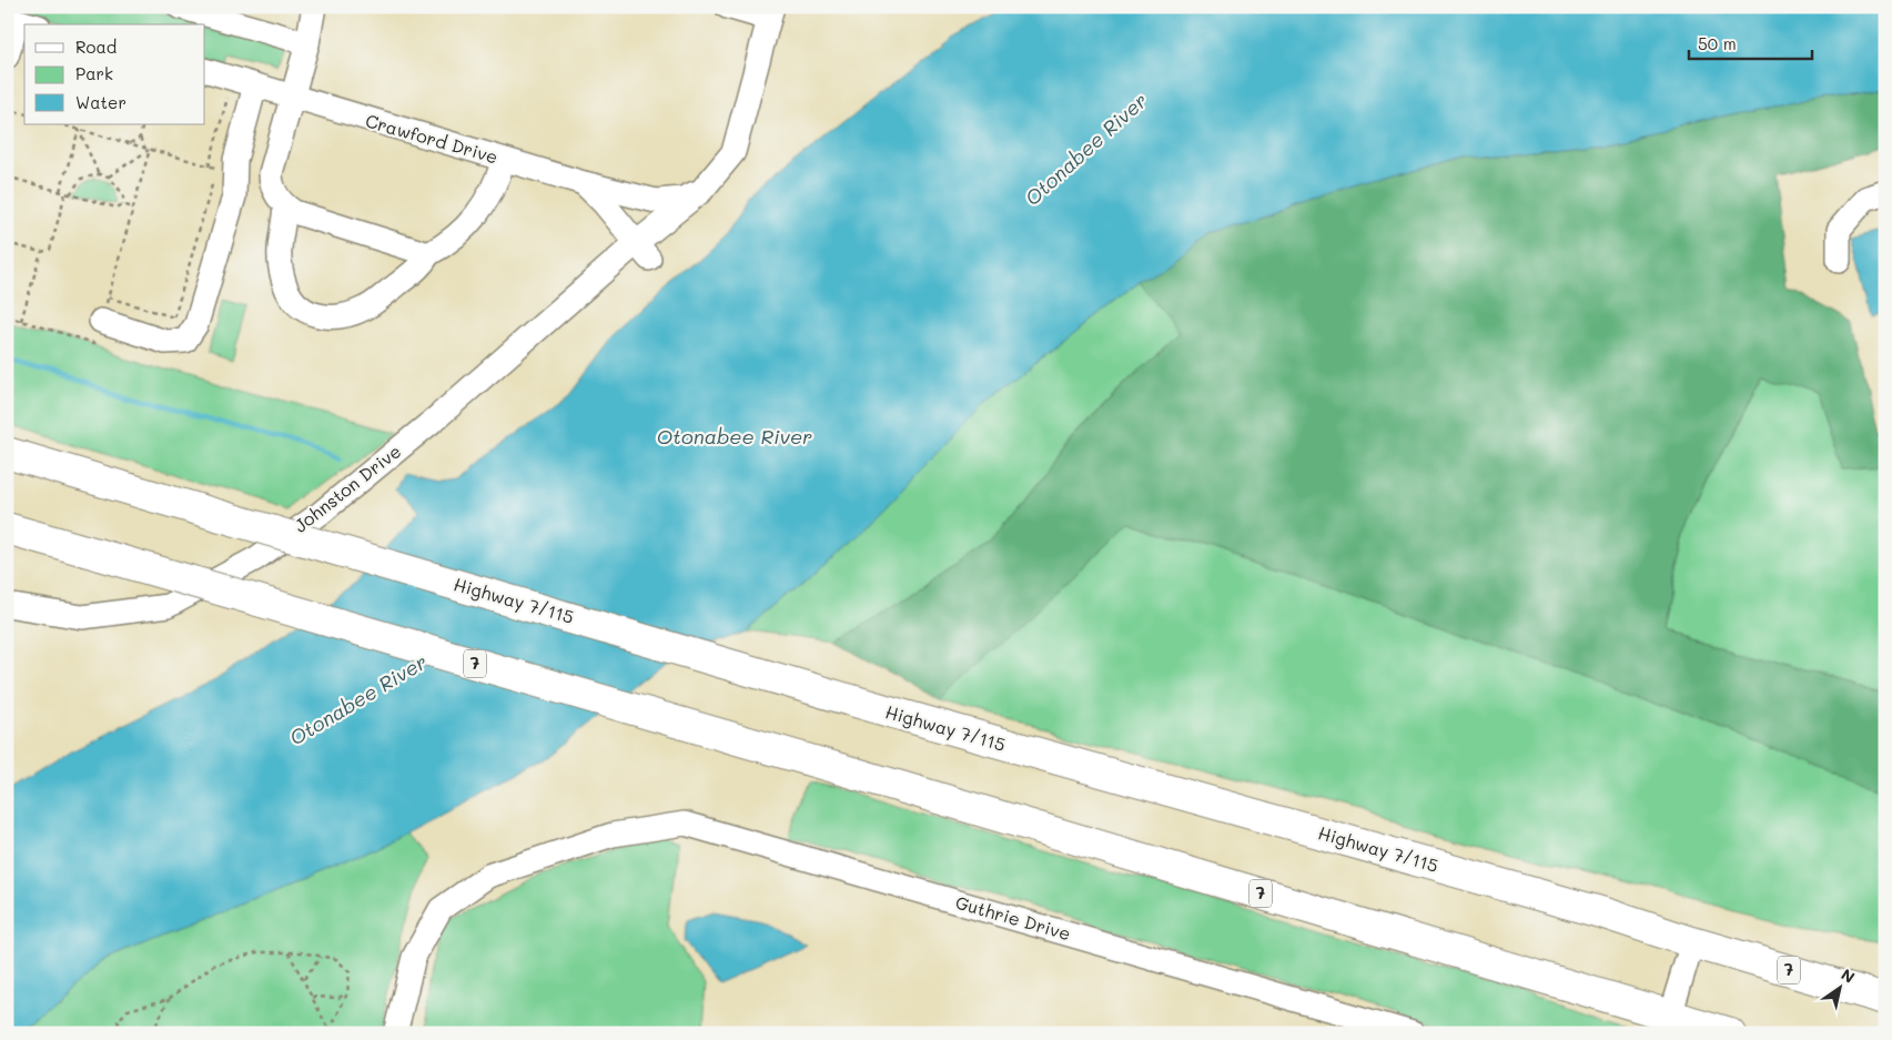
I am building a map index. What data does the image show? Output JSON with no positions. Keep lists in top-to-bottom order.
{
  "streets": {
    "highway": ["Highway 7/115", "7"],
    "street": ["Crawford Drive", "Johnston Drive", "Guthrie Drive"]
  },
  "crossings": [
    ["Crawford Drive", "Johnston Drive"]
  ],
  "water": ["Otonabee River"],
  "legend": ["Road", "Park", "Water"],
  "scale_bar": "50 m",
  "north": "top right"
}
